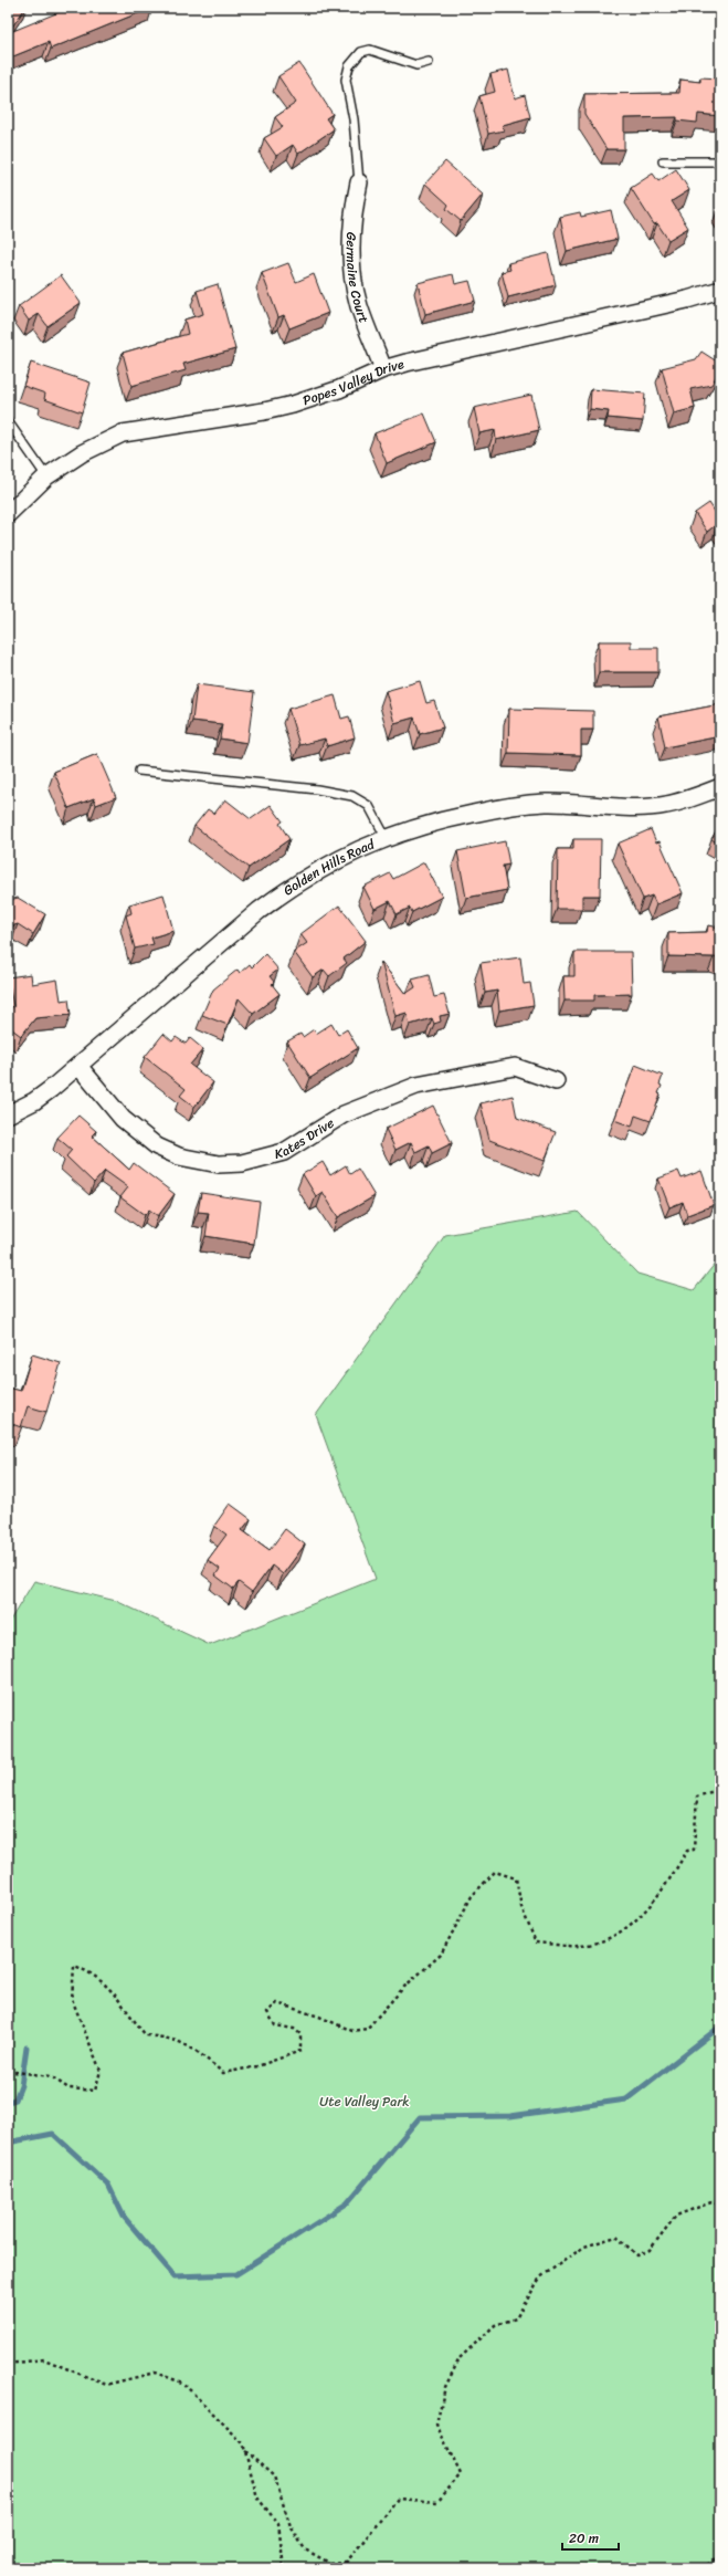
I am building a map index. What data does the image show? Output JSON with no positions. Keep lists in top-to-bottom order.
{
  "streets": {
    "street": [
      "Germaine Court",
      "Popes Valley Drive",
      "Golden Hills Road",
      "Kates Drive"
    ]
  },
  "crossings": [
    ["Germaine Court", "Popes Valley Drive"],
    ["Golden Hills Road", "Kates Drive"]
  ],
  "parks": ["Ute Valley Park"],
  "scale_bar": "20 m"
}
